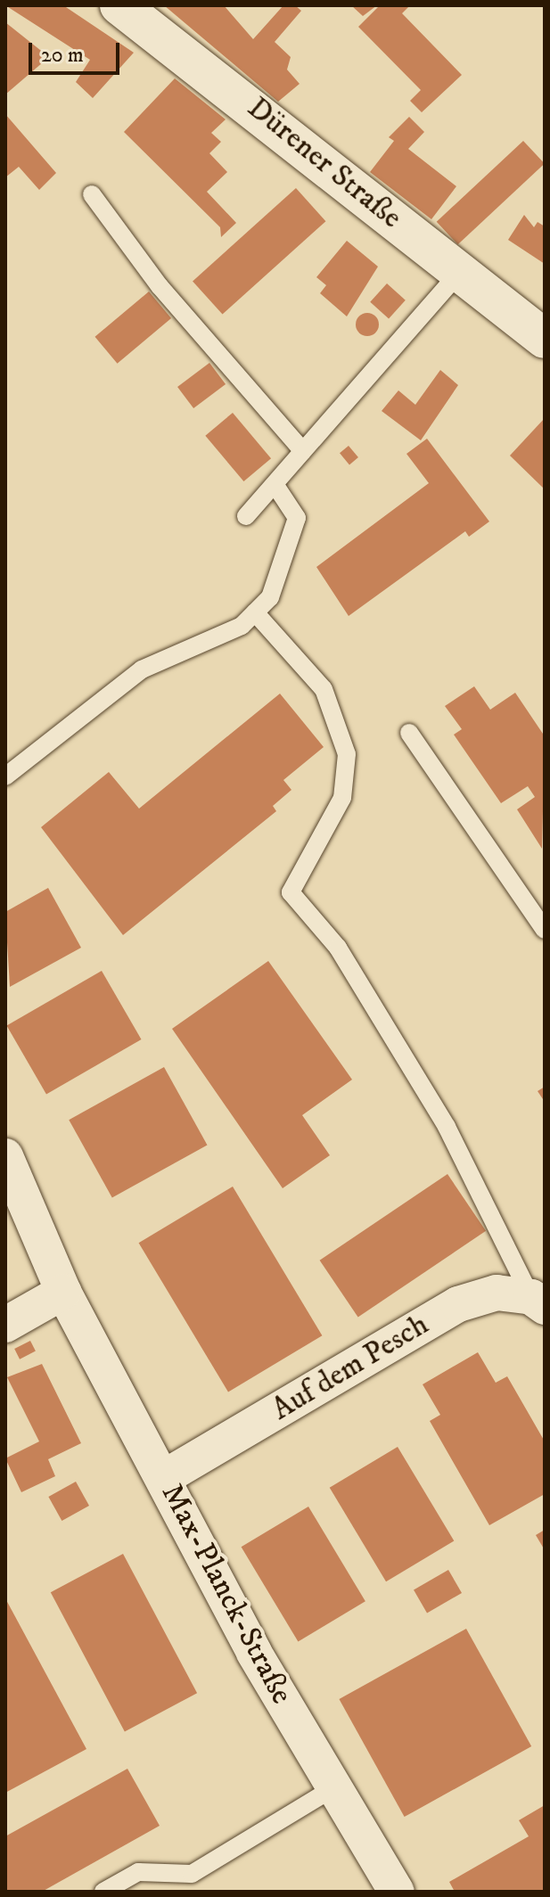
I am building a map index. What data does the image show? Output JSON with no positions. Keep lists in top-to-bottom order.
{
  "streets": {
    "street": ["Dürener Straße", "Auf dem Pesch", "Max-Planck-Straße"]
  },
  "crossings": [
    ["Auf dem Pesch", "Max-Planck-Straße"]
  ],
  "scale_bar": "20 m"
}
